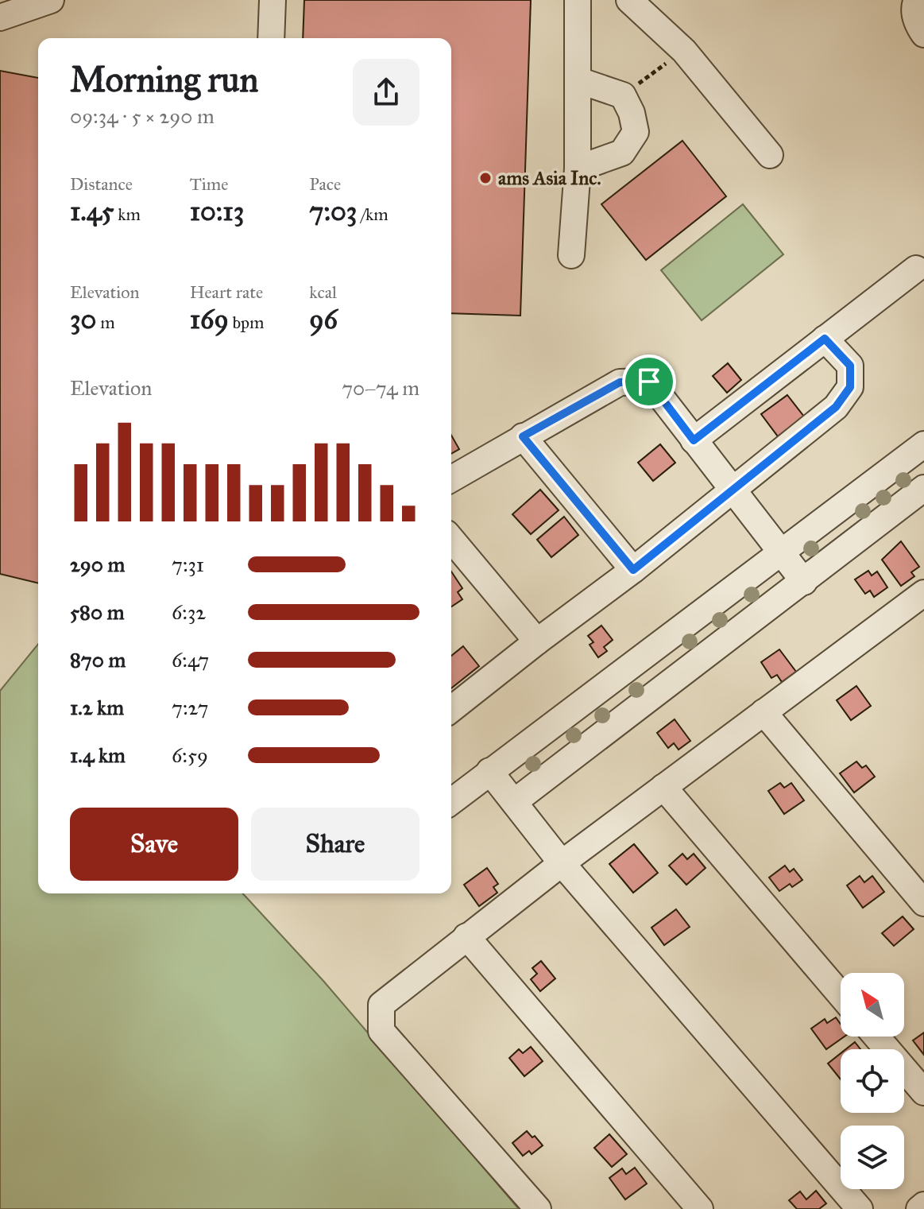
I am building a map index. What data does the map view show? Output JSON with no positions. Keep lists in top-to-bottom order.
{
  "places": ["ams Asia Inc."],
  "north": "top left",
  "page": {
    "heading": ["Morning run", "09:34 · 5 × 290 m"],
    "stats": [
      ["Distance", "1.45 km"],
      ["Time", "10:13"],
      ["Pace", "7:03 /km"],
      ["Elevation", "30 m"],
      ["Heart rate", "169 bpm"],
      ["kcal", "96"]
    ],
    "chart": ["Elevation", "70–74 m"],
    "list": [
      {
        "name": "290 m",
        "note": "7:31"
      },
      {
        "name": "580 m",
        "note": "6:32"
      },
      {
        "name": "870 m",
        "note": "6:47"
      },
      {
        "name": "1.2 km",
        "note": "7:27"
      },
      {
        "name": "1.4 km",
        "note": "6:59"
      }
    ],
    "buttons": ["Save", "Share"]
  }
}
